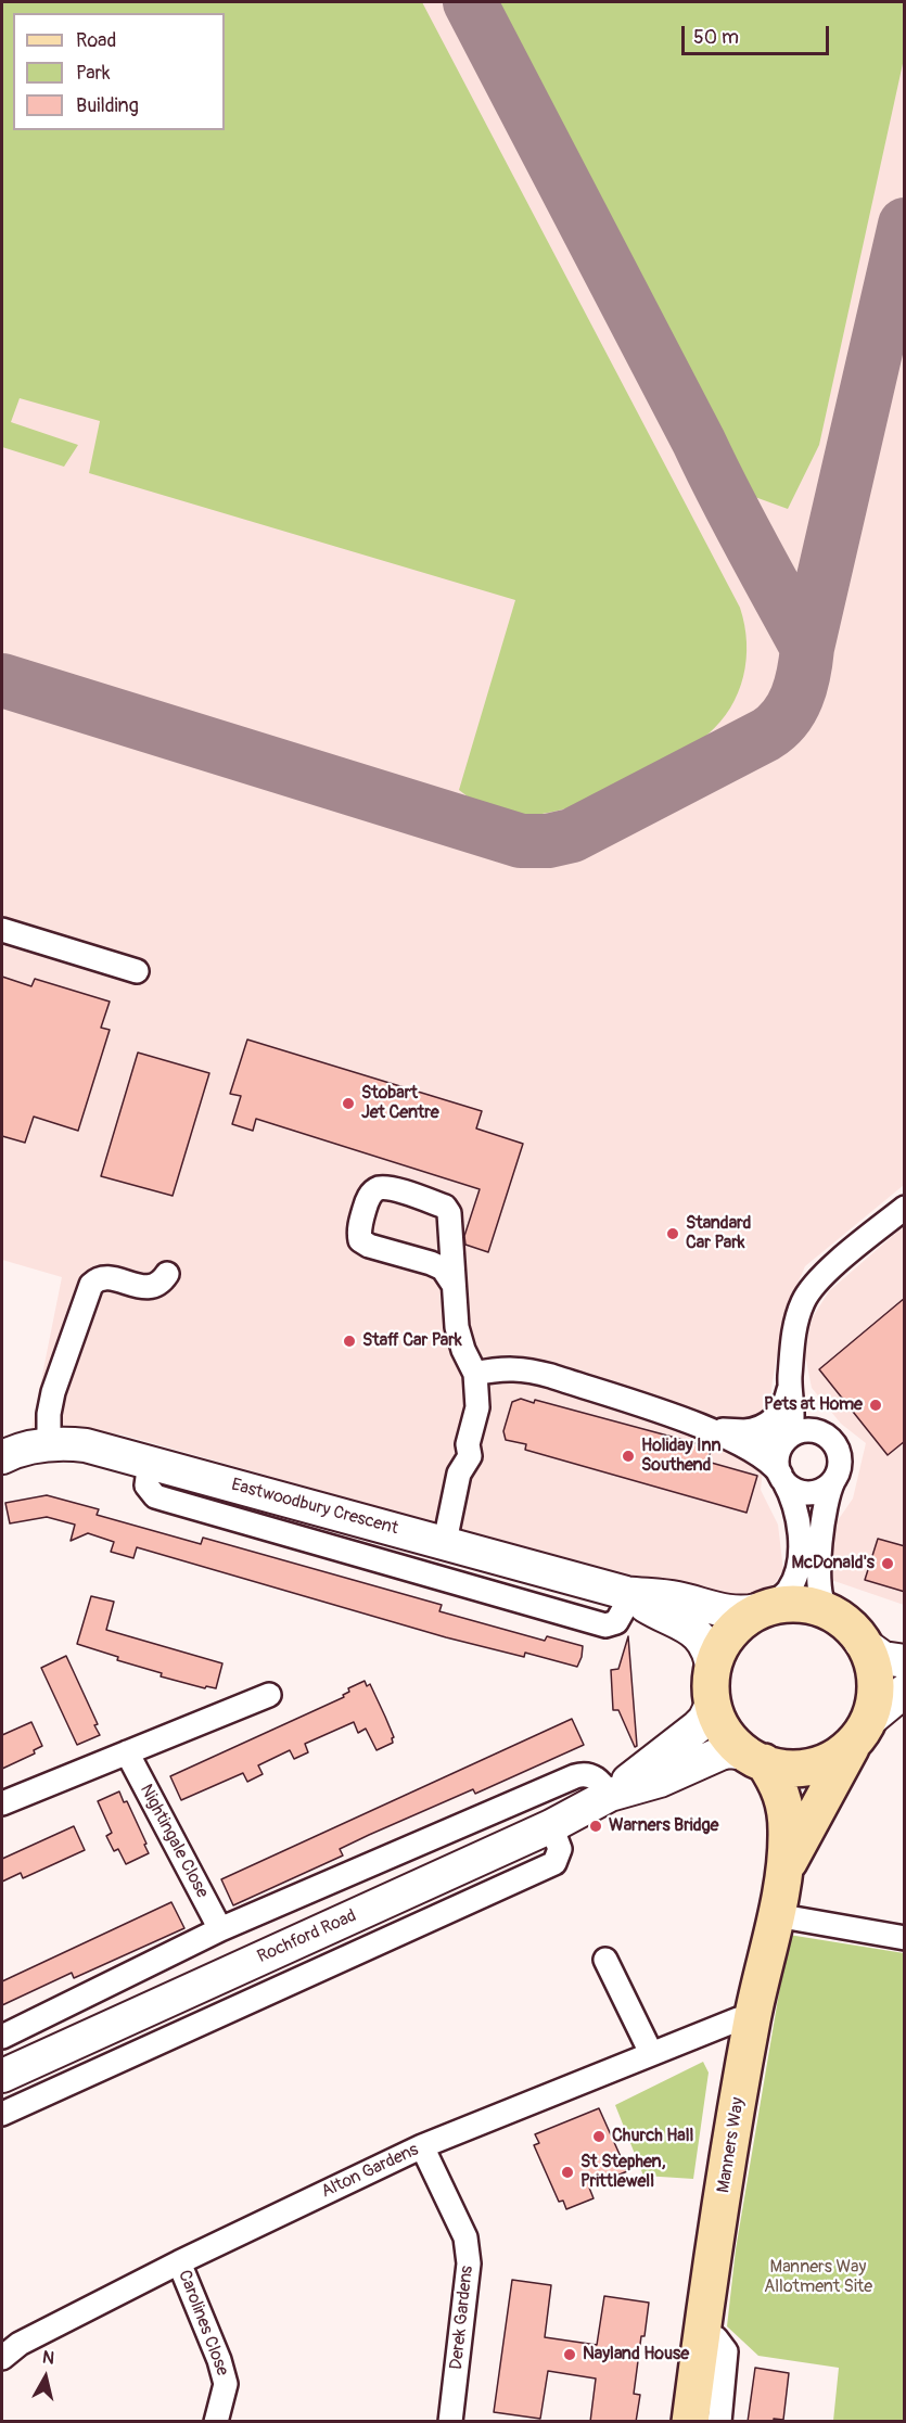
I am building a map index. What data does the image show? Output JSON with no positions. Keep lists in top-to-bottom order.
{
  "streets": {
    "main road": ["Manners Way"],
    "street": [
      "Eastwoodbury Crescent",
      "Nightingale Close",
      "Rochford Road",
      "Alton Gardens",
      "Derek Gardens",
      "Carolines Close"
    ]
  },
  "crossings": [
    ["Eastwoodbury Crescent", "Rochford Road"],
    ["Eastwoodbury Crescent", "Manners Way"],
    ["Rochford Road", "Manners Way"],
    ["Manners Way", "Alton Gardens"],
    ["Alton Gardens", "Derek Gardens"],
    ["Alton Gardens", "Carolines Close"]
  ],
  "parks": ["Manners Way Allotment Site"],
  "places": [
    "Stobart Jet Centre",
    "Standard Car Park",
    "Staff Car Park",
    "Pets at Home",
    "Holiday Inn Southend",
    "McDonald's",
    "Warners Bridge",
    "Church Hall",
    "St Stephen, Prittlewell",
    "Nayland House"
  ],
  "legend": ["Road", "Park", "Building"],
  "scale_bar": "50 m",
  "north": "top"
}
